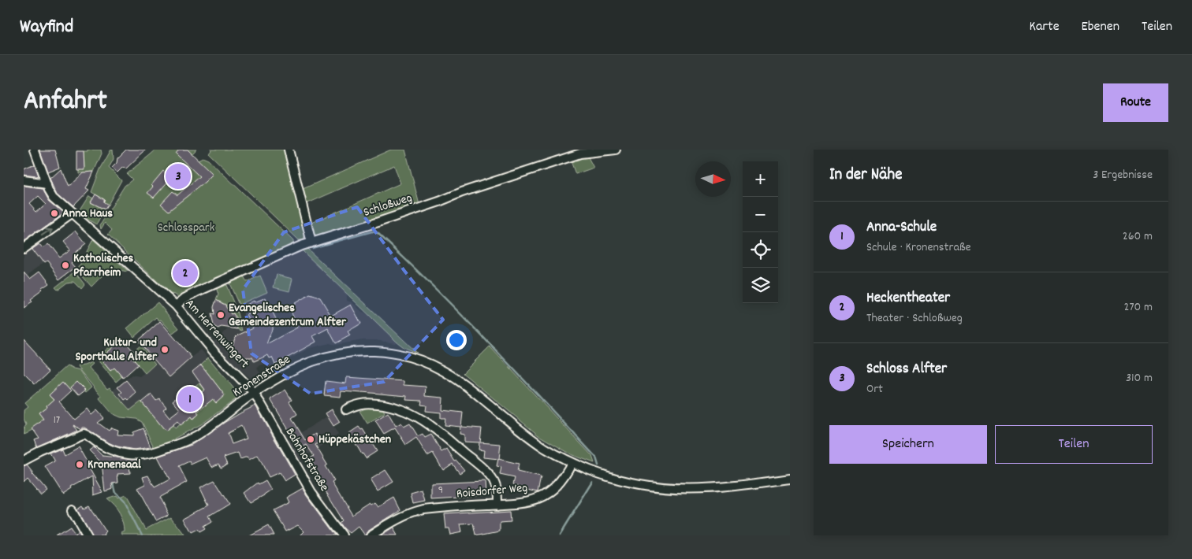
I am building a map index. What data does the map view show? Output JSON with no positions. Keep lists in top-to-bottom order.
{
  "streets": {
    "street": [
      "Schloßweg",
      "Am Herrenwingert",
      "Kronenstraße",
      "Bahnhofstraße",
      "Roisdorfer Weg"
    ]
  },
  "crossings": [
    ["Schloßweg", "Am Herrenwingert"],
    ["Am Herrenwingert", "Kronenstraße"],
    ["Am Herrenwingert", "Bahnhofstraße"],
    ["Kronenstraße", "Bahnhofstraße"],
    ["Kronenstraße", "Roisdorfer Weg"]
  ],
  "parks": ["Schlosspark"],
  "places": [
    "Anna Haus",
    "Katholisches Pfarrheim",
    "Evangelisches Gemeindezentrum Alfter",
    "Kultur- und Sporthalle Alfter",
    "Hüppekästchen",
    "Kronensaal"
  ],
  "house_numbers": ["17", "9"],
  "north": "right",
  "page": {
    "header": "Wayfind",
    "nav": ["Karte", "Ebenen", "Teilen"],
    "title": "Anfahrt",
    "buttons": [
      "Route",
      ["Speichern", "Teilen"]
    ],
    "heading": ["In der Nähe", "3 Ergebnisse"],
    "map_buttons": ["+", "−"],
    "pins": ["3", "2", "1"],
    "list": [
      {
        "mark": "1",
        "name": "Anna-Schule",
        "note": "Schule · Kronenstraße",
        "value": "260 m"
      },
      {
        "mark": "2",
        "name": "Heckentheater",
        "note": "Theater · Schloßweg",
        "value": "270 m"
      },
      {
        "mark": "3",
        "name": "Schloss Alfter",
        "note": "Ort",
        "value": "310 m"
      }
    ]
  }
}
